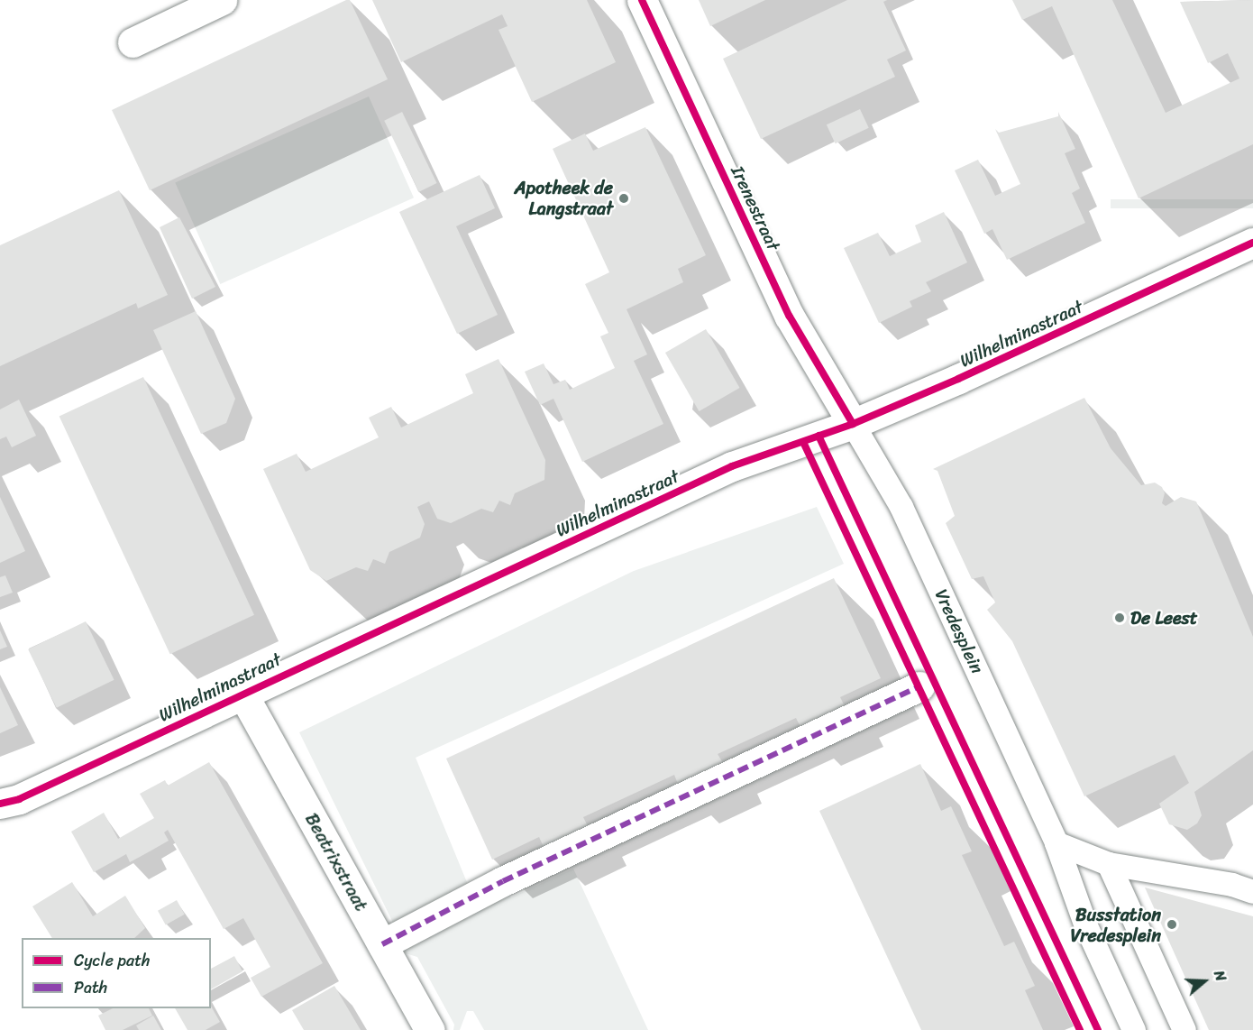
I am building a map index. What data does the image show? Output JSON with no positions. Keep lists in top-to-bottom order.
{
  "streets": {
    "street": ["Irenestraat", "Wilhelminastraat", "Beatrixstraat"],
    "lane": ["Vredesplein"]
  },
  "crossings": [
    ["Irenestraat", "Wilhelminastraat"],
    ["Irenestraat", "Vredesplein"],
    ["Wilhelminastraat", "Vredesplein"],
    ["Wilhelminastraat", "Beatrixstraat"]
  ],
  "places": ["Apotheek de Langstraat", "De Leest", "Busstation Vredesplein"],
  "legend": ["Cycle path", "Path"],
  "north": "right"
}
